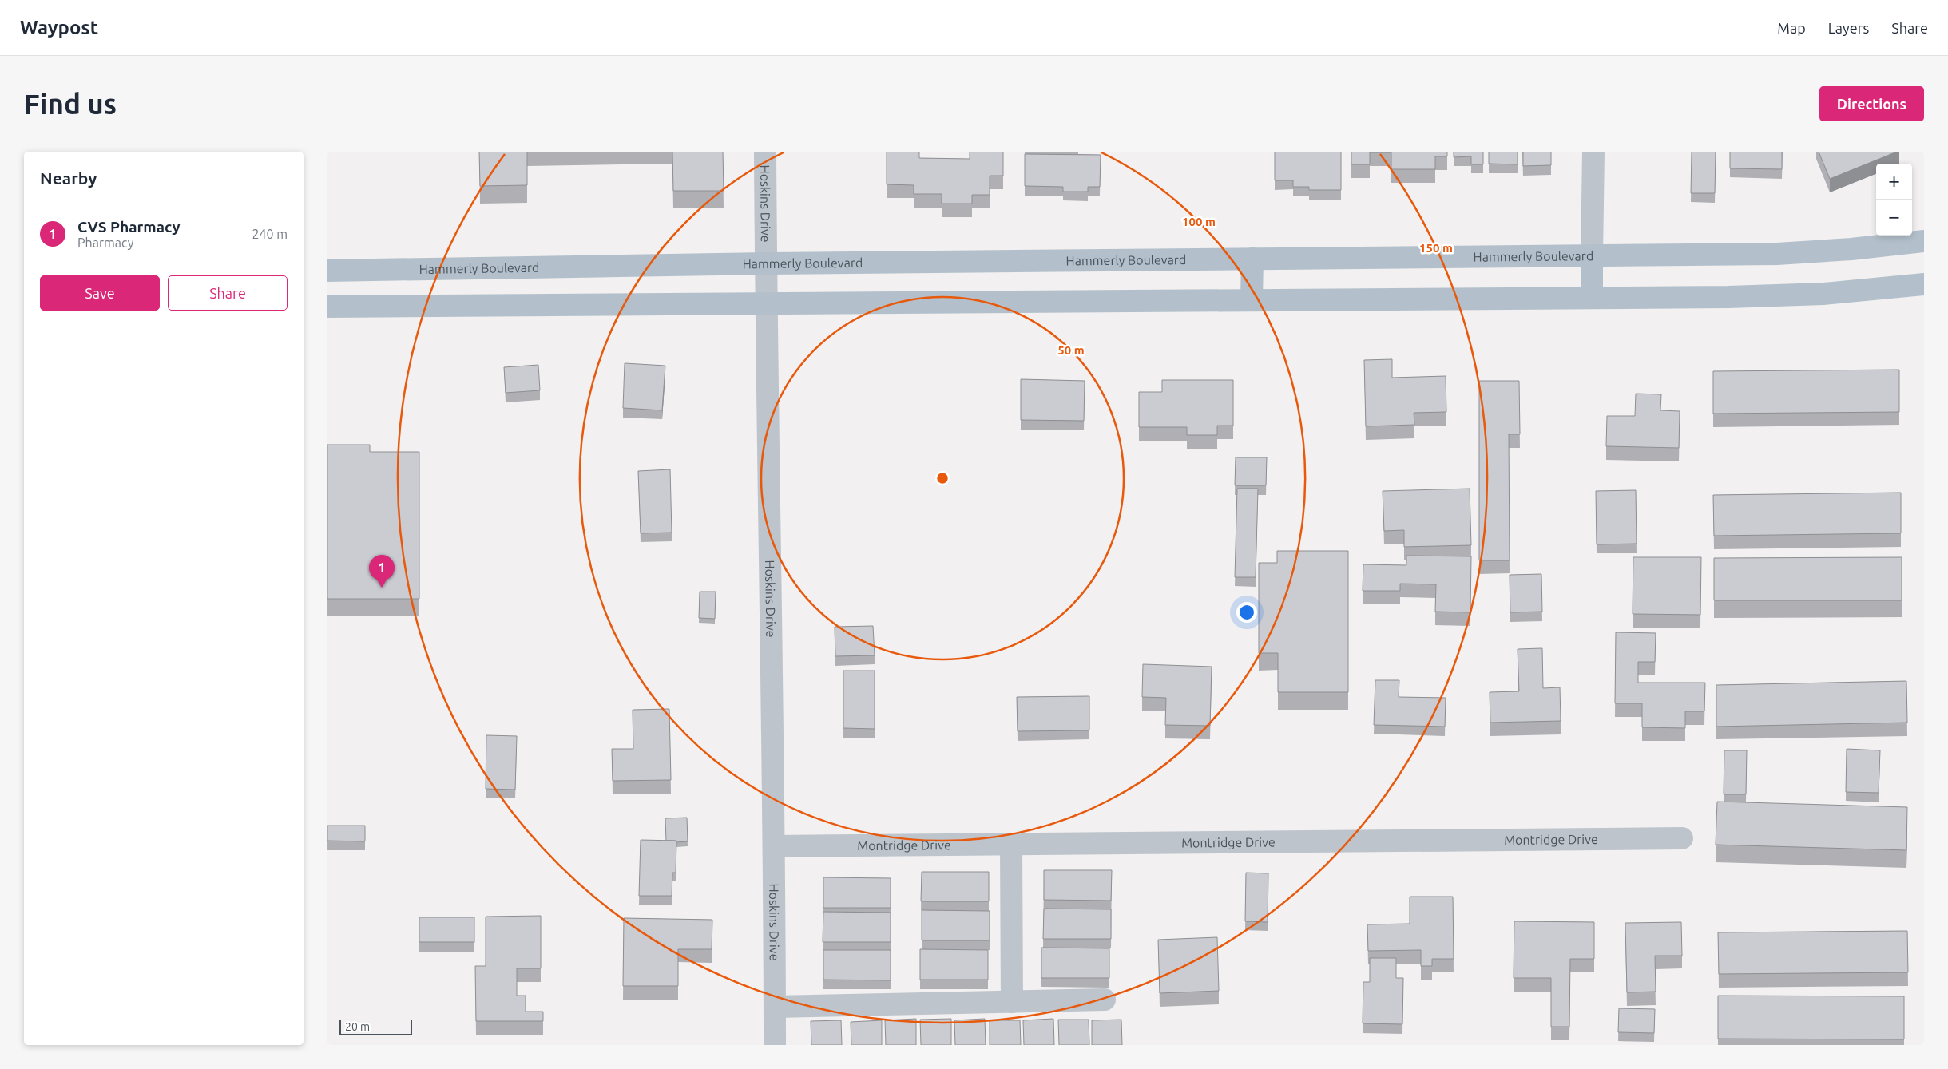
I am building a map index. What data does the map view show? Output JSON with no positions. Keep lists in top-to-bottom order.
{
  "streets": {
    "main road": ["Hammerly Boulevard"],
    "street": ["Hoskins Drive", "Montridge Drive"]
  },
  "crossings": [
    ["Hoskins Drive", "Hammerly Boulevard"],
    ["Hoskins Drive", "Montridge Drive"]
  ],
  "scale_bar": "20 m",
  "page": {
    "header": "Waypost",
    "nav": ["Map", "Layers", "Share"],
    "buttons": [
      "Directions",
      ["Save", "Share"]
    ],
    "title": "Find us",
    "heading": "Nearby",
    "map_buttons": ["+", "−"],
    "list": [
      {
        "mark": "1",
        "name": "CVS Pharmacy",
        "note": "Pharmacy",
        "value": "240 m"
      }
    ],
    "pins": "1",
    "scale": "20 m"
  },
  "rings": ["100 m", "150 m", "50 m"]
}
